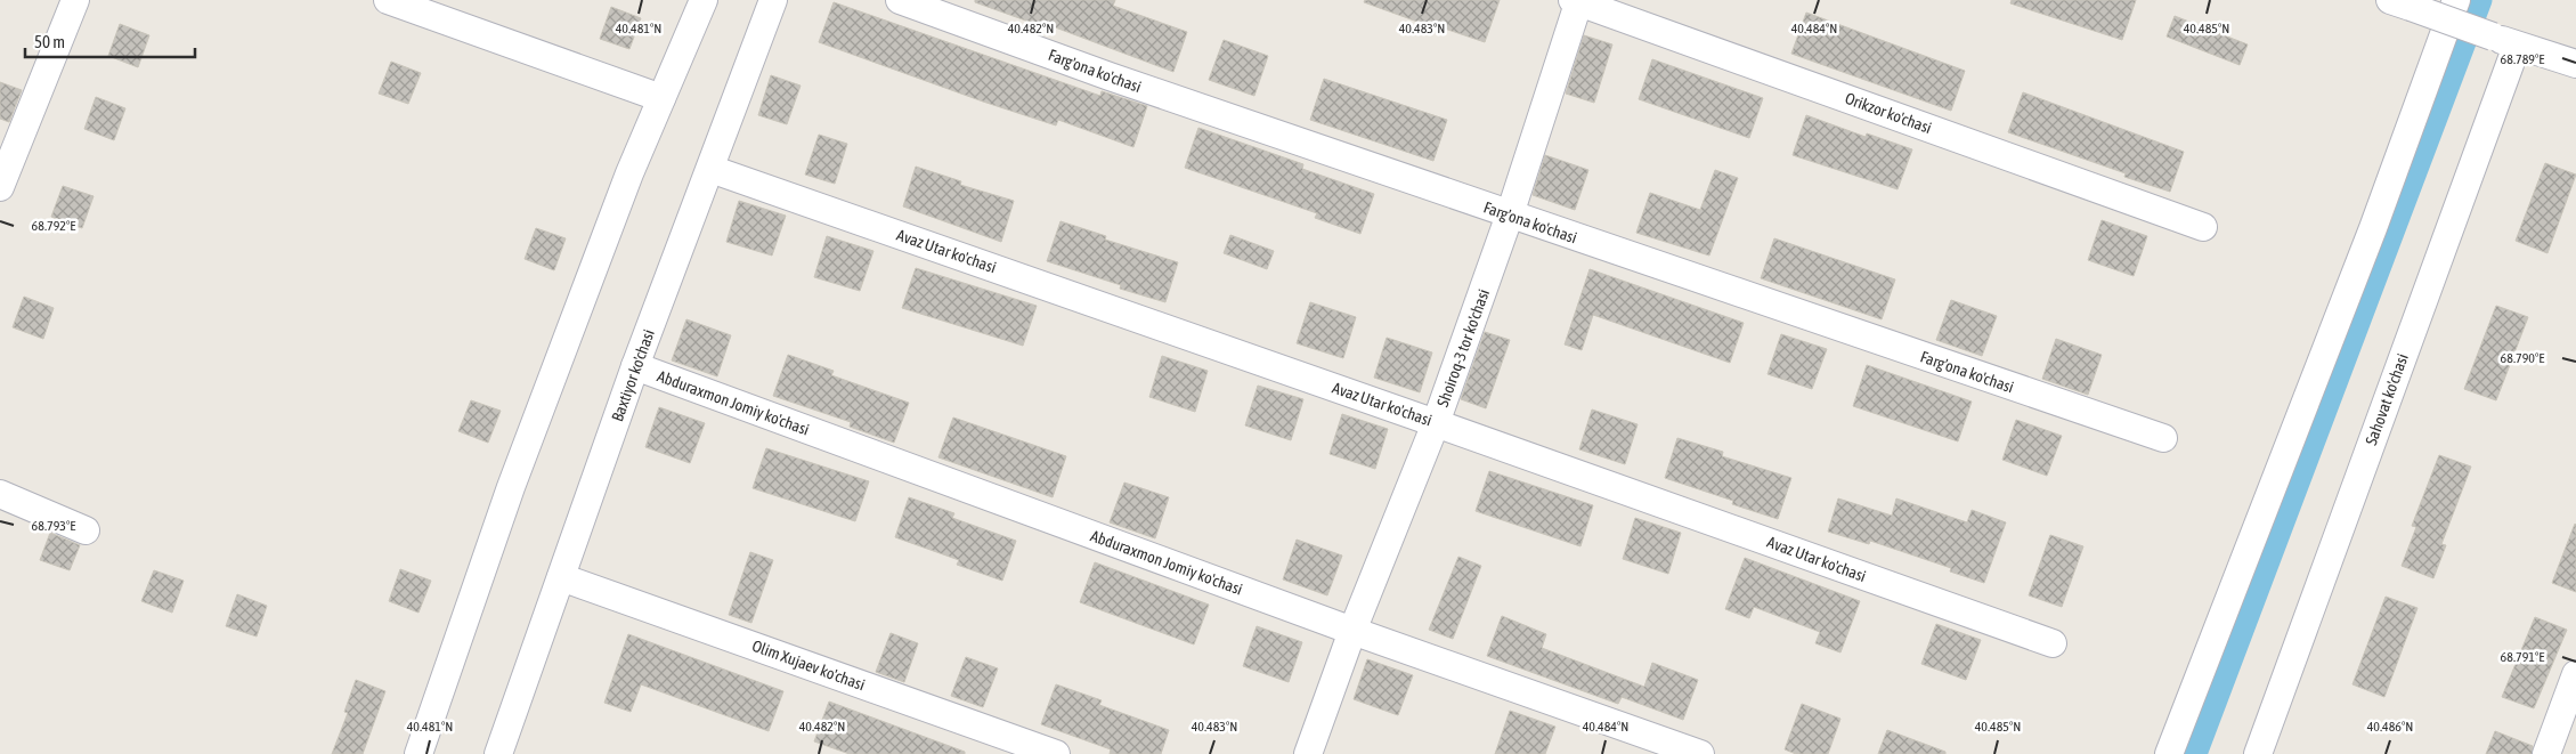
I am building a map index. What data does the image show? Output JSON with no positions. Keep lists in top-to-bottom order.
{
  "streets": {
    "street": [
      "Farg'ona ko'chasi",
      "Orikzor ko'chasi",
      "Avaz Utar ko'chasi",
      "Shoiroq-3 tor ko'chasi",
      "Baxtiyor ko'chasi",
      "Sahovat ko'chasi",
      "Abduraxmon Jomiy ko'chasi",
      "Olim Xujaev ko'chasi"
    ]
  },
  "crossings": [
    ["Farg'ona ko'chasi", "Shoiroq-3 tor ko'chasi"],
    ["Orikzor ko'chasi", "Shoiroq-3 tor ko'chasi"],
    ["Avaz Utar ko'chasi", "Shoiroq-3 tor ko'chasi"],
    ["Avaz Utar ko'chasi", "Baxtiyor ko'chasi"],
    ["Shoiroq-3 tor ko'chasi", "Abduraxmon Jomiy ko'chasi"],
    ["Baxtiyor ko'chasi", "Abduraxmon Jomiy ko'chasi"],
    ["Baxtiyor ko'chasi", "Olim Xujaev ko'chasi"]
  ],
  "scale_bar": "50 m",
  "coordinates": [
    "40.481°N",
    "40.482°N",
    "40.483°N",
    "40.484°N",
    "40.485°N",
    "68.789°E",
    "68.792°E",
    "68.790°E",
    "68.793°E",
    "68.791°E",
    "40.486°N"
  ]
}
